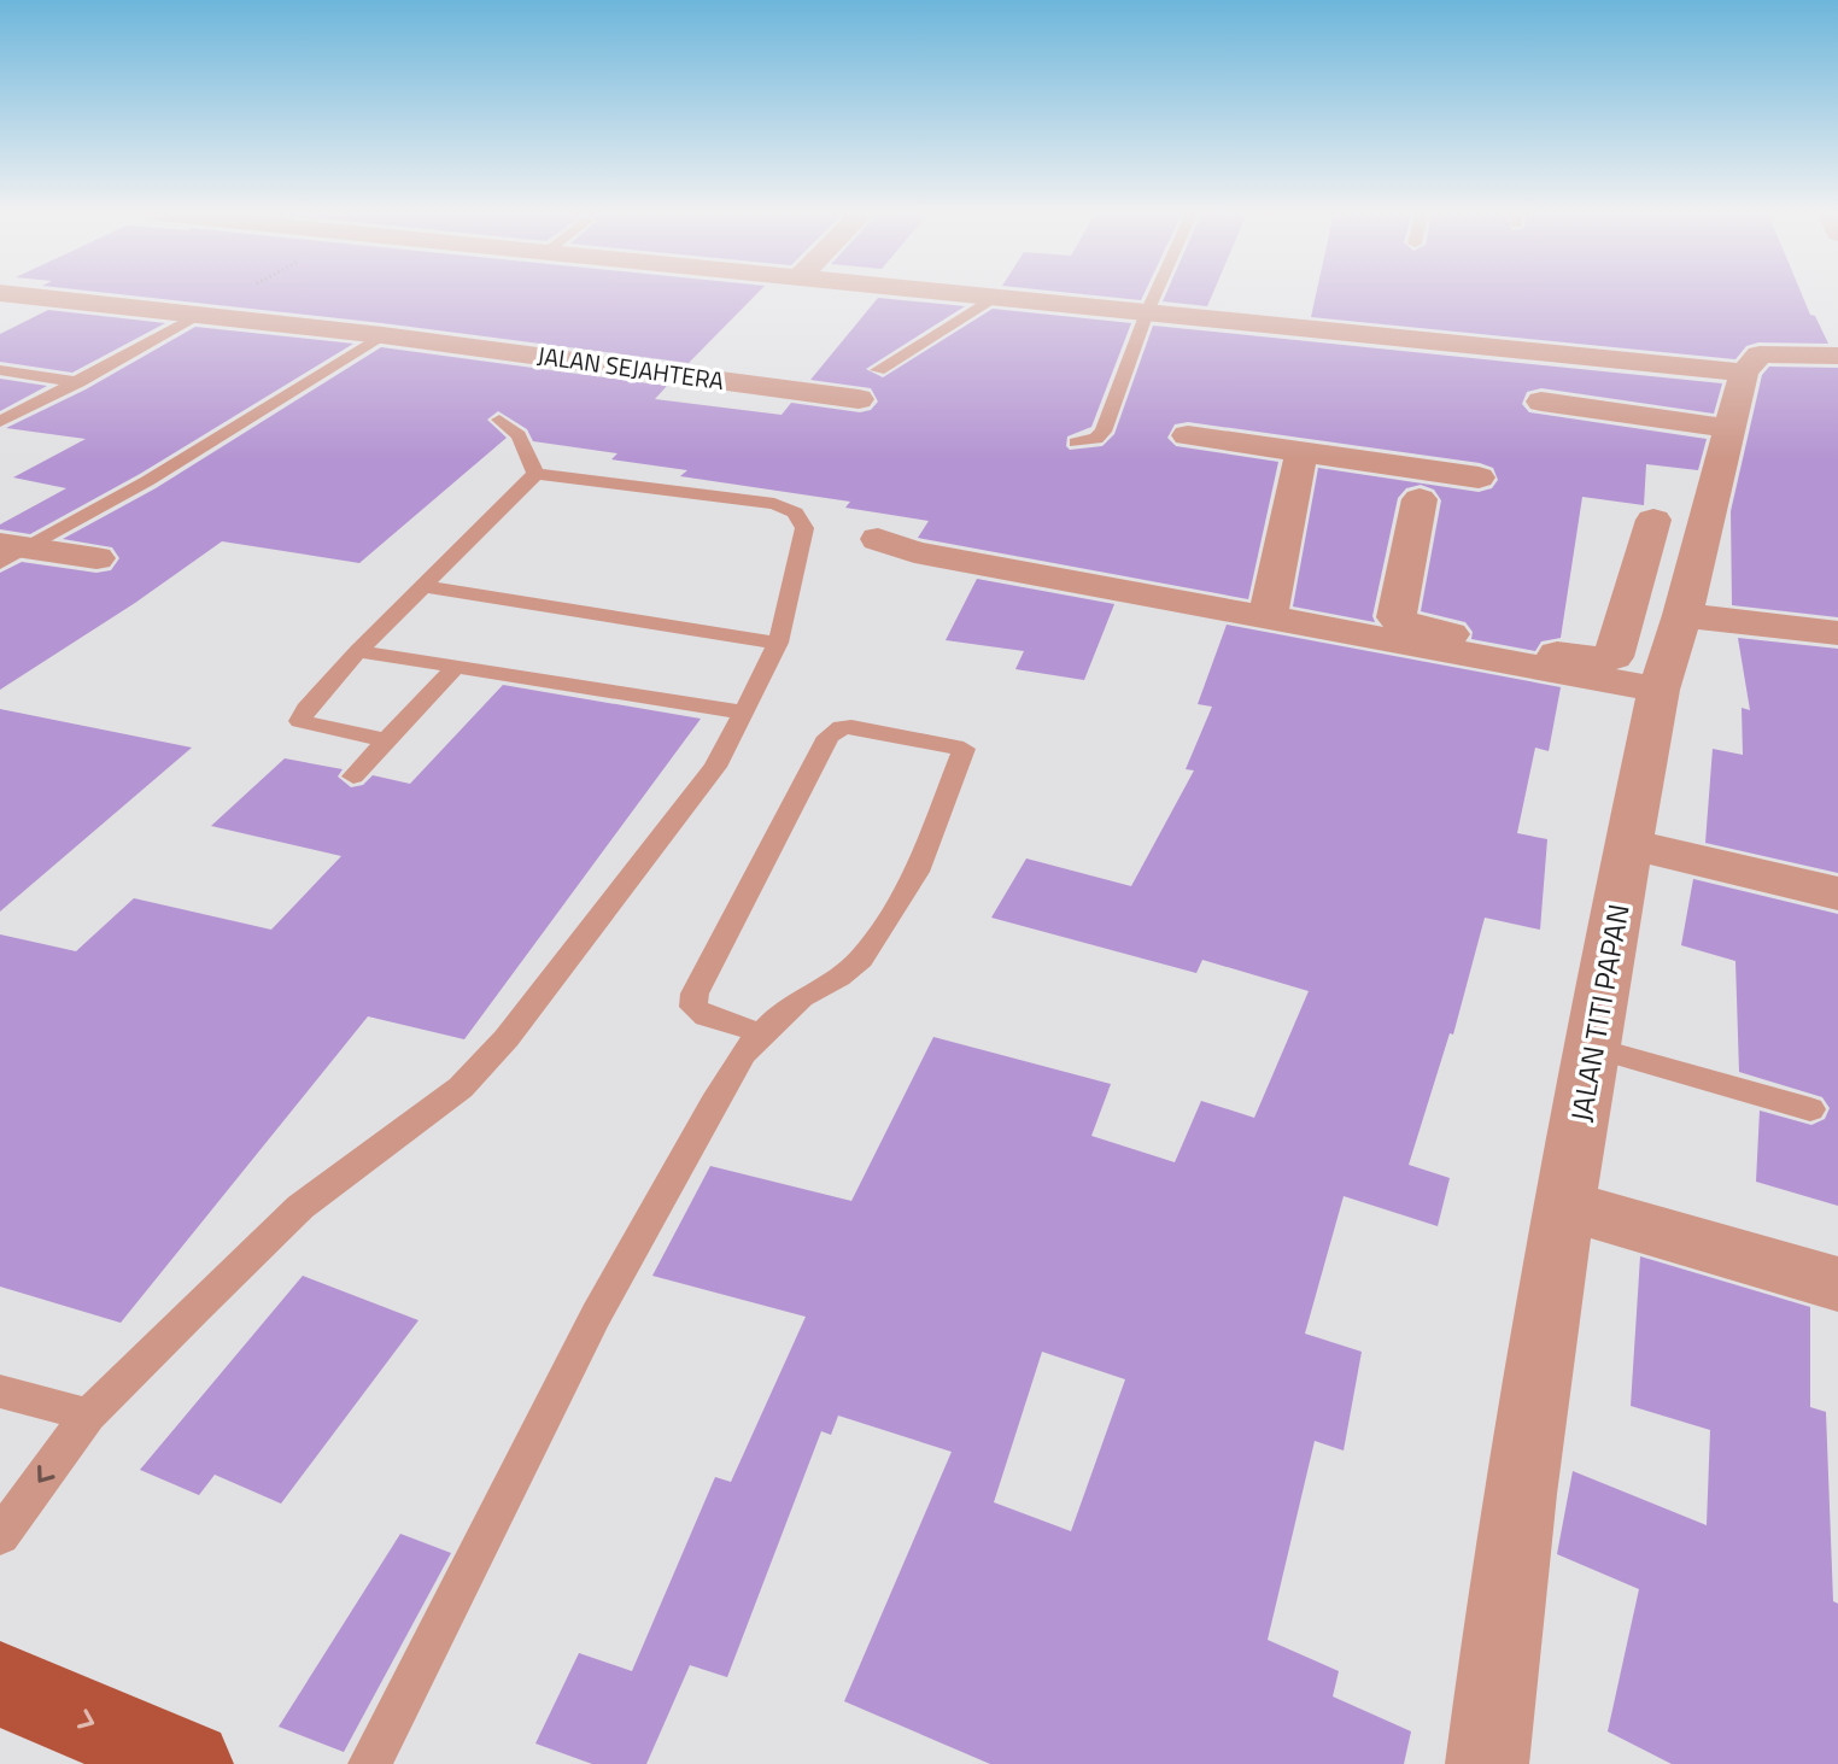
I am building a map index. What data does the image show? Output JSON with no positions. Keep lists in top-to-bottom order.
{
  "streets": {
    "street": ["JALAN SEJAHTERA", "JALAN TITI PAPAN"]
  }
}
